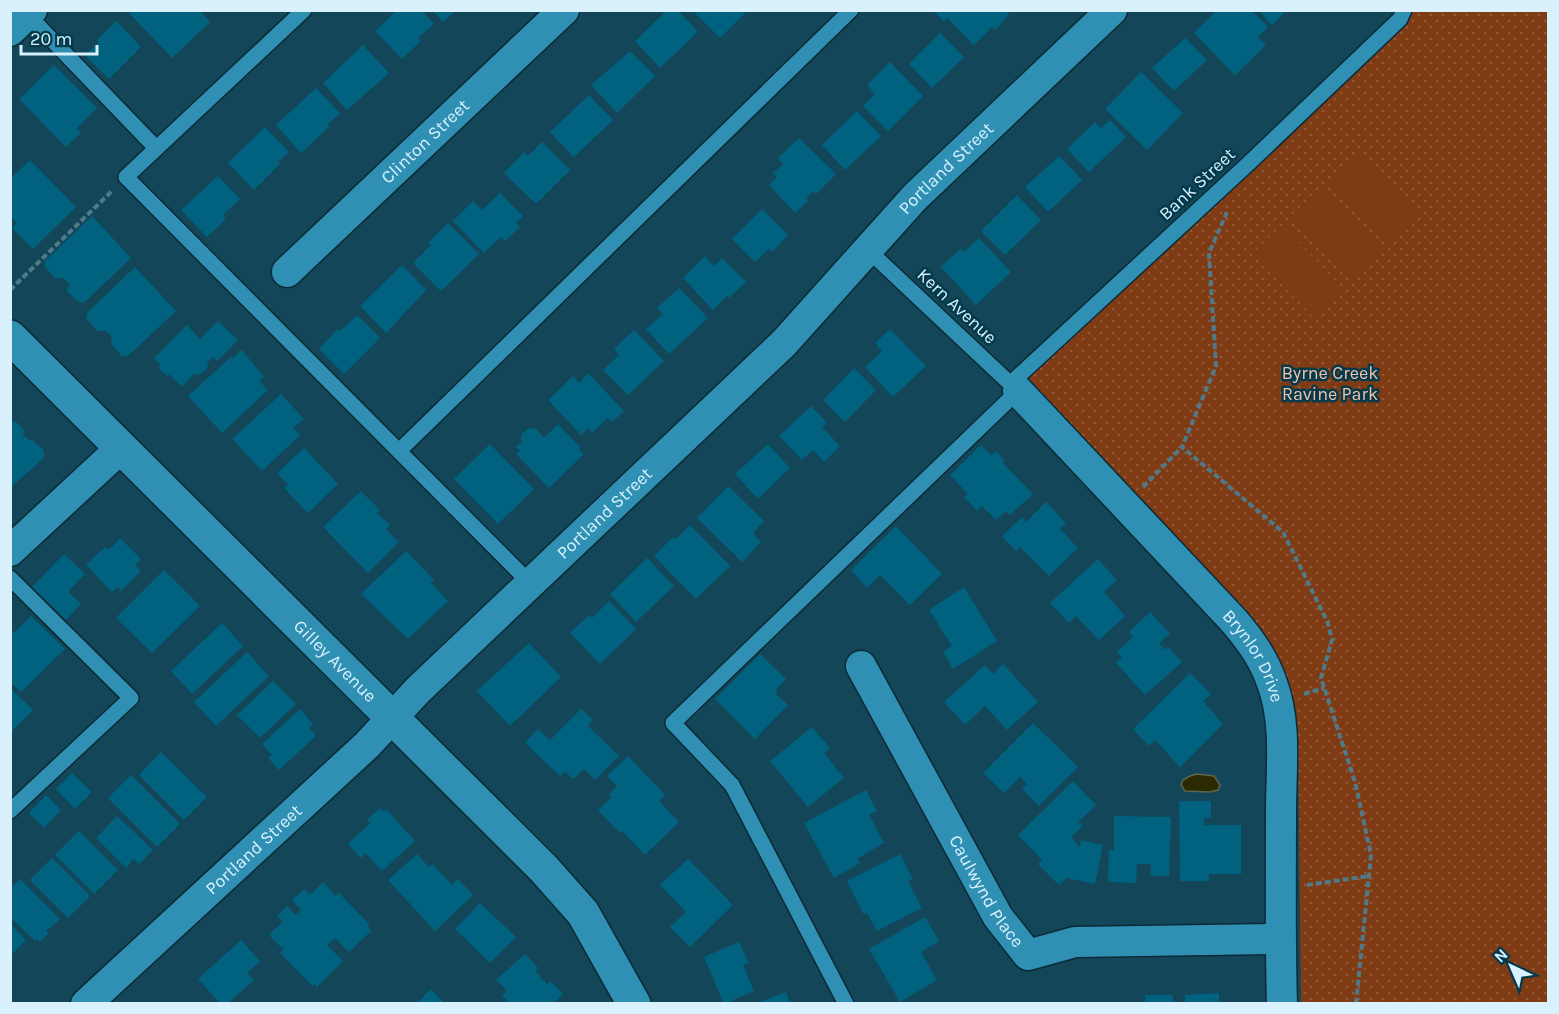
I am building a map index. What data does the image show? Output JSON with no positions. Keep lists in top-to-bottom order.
{
  "streets": {
    "street": [
      "Clinton Street",
      "Portland Street",
      "Brynlor Drive",
      "Gilley Avenue",
      "Caulwynd Place"
    ],
    "lane": ["Bank Street", "Kern Avenue"]
  },
  "crossings": [
    ["Portland Street", "Kern Avenue"],
    ["Portland Street", "Gilley Avenue"],
    ["Bank Street", "Kern Avenue"],
    ["Bank Street", "Brynlor Drive"],
    ["Kern Avenue", "Brynlor Drive"],
    ["Brynlor Drive", "Caulwynd Place"]
  ],
  "parks": ["Byrne Creek Ravine Park"],
  "scale_bar": "20 m",
  "north": "top left"
}
